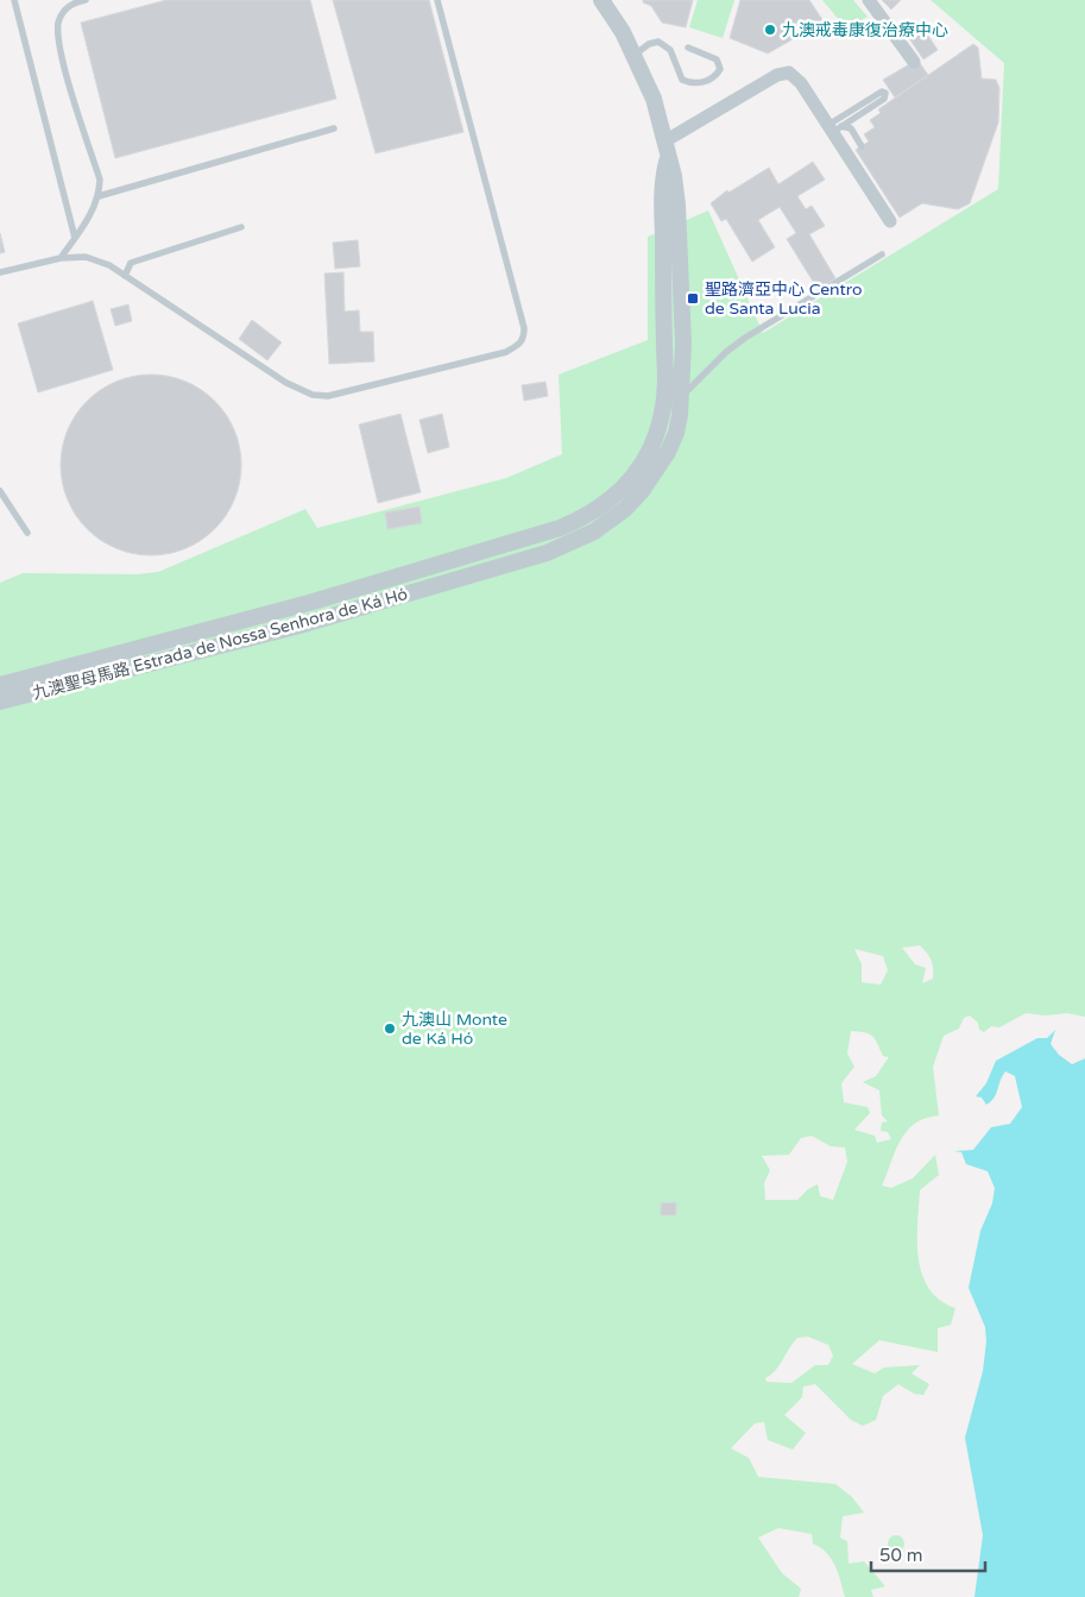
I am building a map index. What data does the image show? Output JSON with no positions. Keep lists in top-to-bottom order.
{
  "streets": {
    "street": ["九澳聖母馬路 Estrada de Nossa Senhora de Ká Hó"]
  },
  "places": {
    "other": ["九澳戒毒康復治療中心", "九澳山 Monte de Ká Hó"],
    "transit": ["聖路濟亞中心 Centro de Santa Lucia"]
  },
  "scale_bar": "50 m"
}
